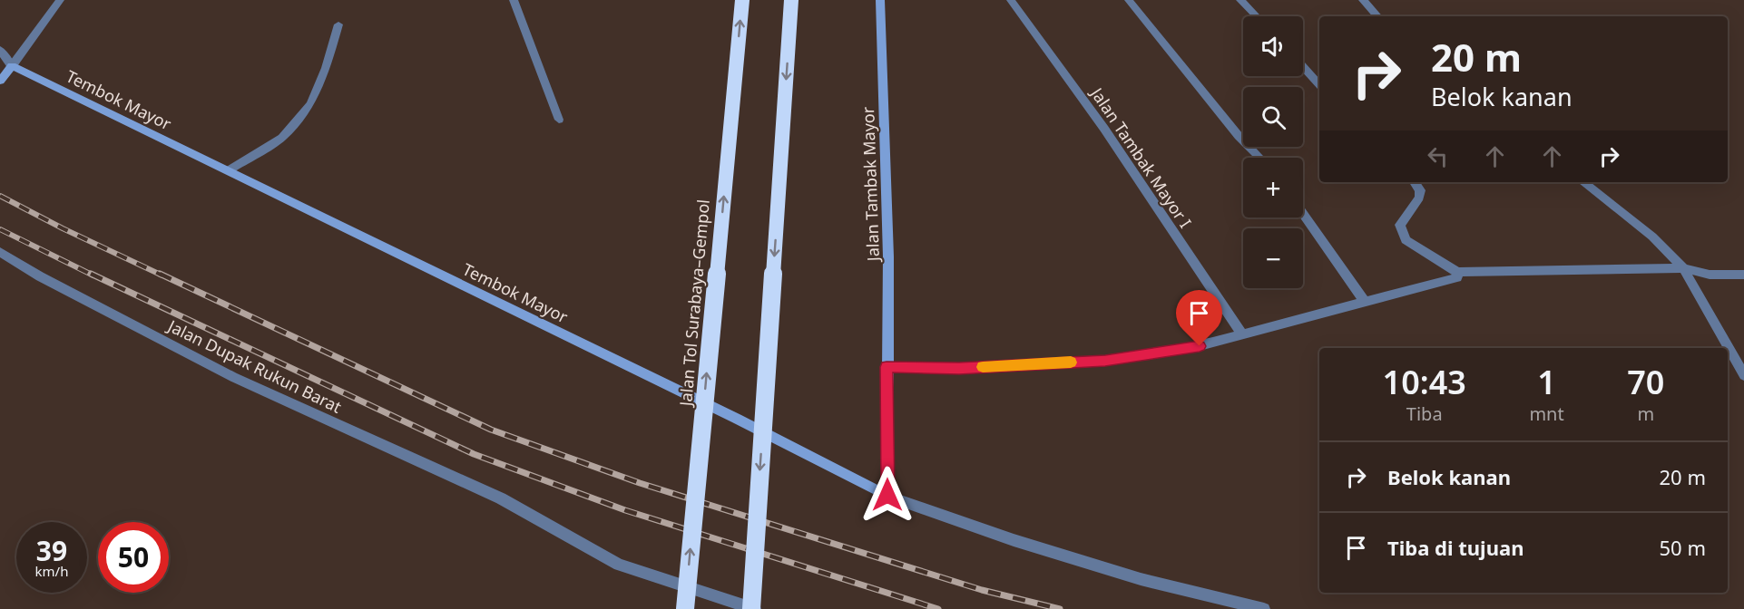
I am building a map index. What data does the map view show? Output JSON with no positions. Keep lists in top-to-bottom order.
{
  "streets": {
    "highway": ["Jalan Tol Surabaya–Gempol"],
    "main road": ["Tembok Mayor", "Jalan Tambak Mayor"],
    "street": ["Jalan Tambak Mayor I", "Jalan Dupak Rukun Barat"]
  },
  "page": {
    "map_buttons": ["+", "−"],
    "turn": ["20 m", "Belok kanan"],
    "eta": [
      "10:43",
      "Tiba",
      "1",
      "mnt",
      "70",
      "m"
    ],
    "list": [
      {
        "name": "Belok kanan",
        "value": "20 m"
      },
      {
        "name": "Tiba di tujuan",
        "value": "50 m"
      }
    ],
    "speed": "39 km/h",
    "limit": "50"
  }
}
